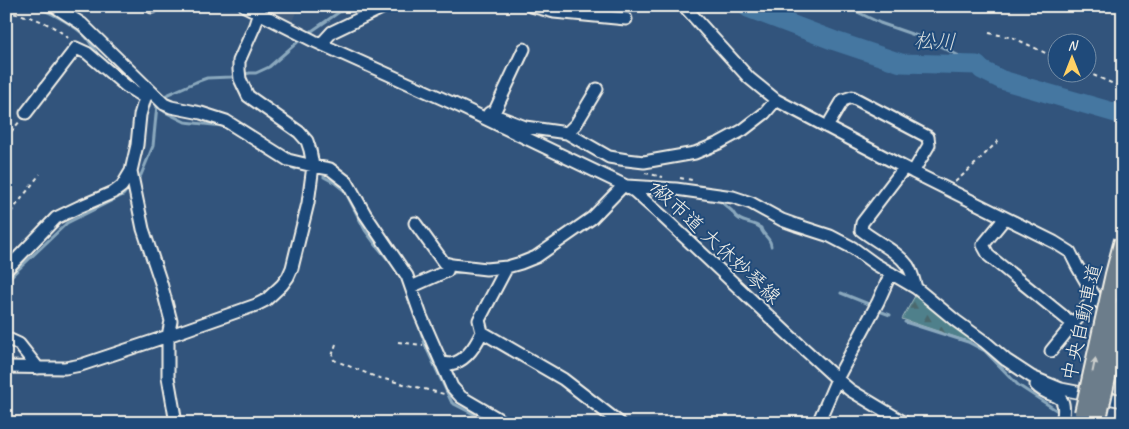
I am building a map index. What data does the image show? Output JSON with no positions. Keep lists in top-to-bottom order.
{
  "streets": {
    "highway": ["中央自動車道"],
    "street": ["1級市道 大休妙琴線"]
  },
  "water": ["松川"],
  "north": "top"
}
